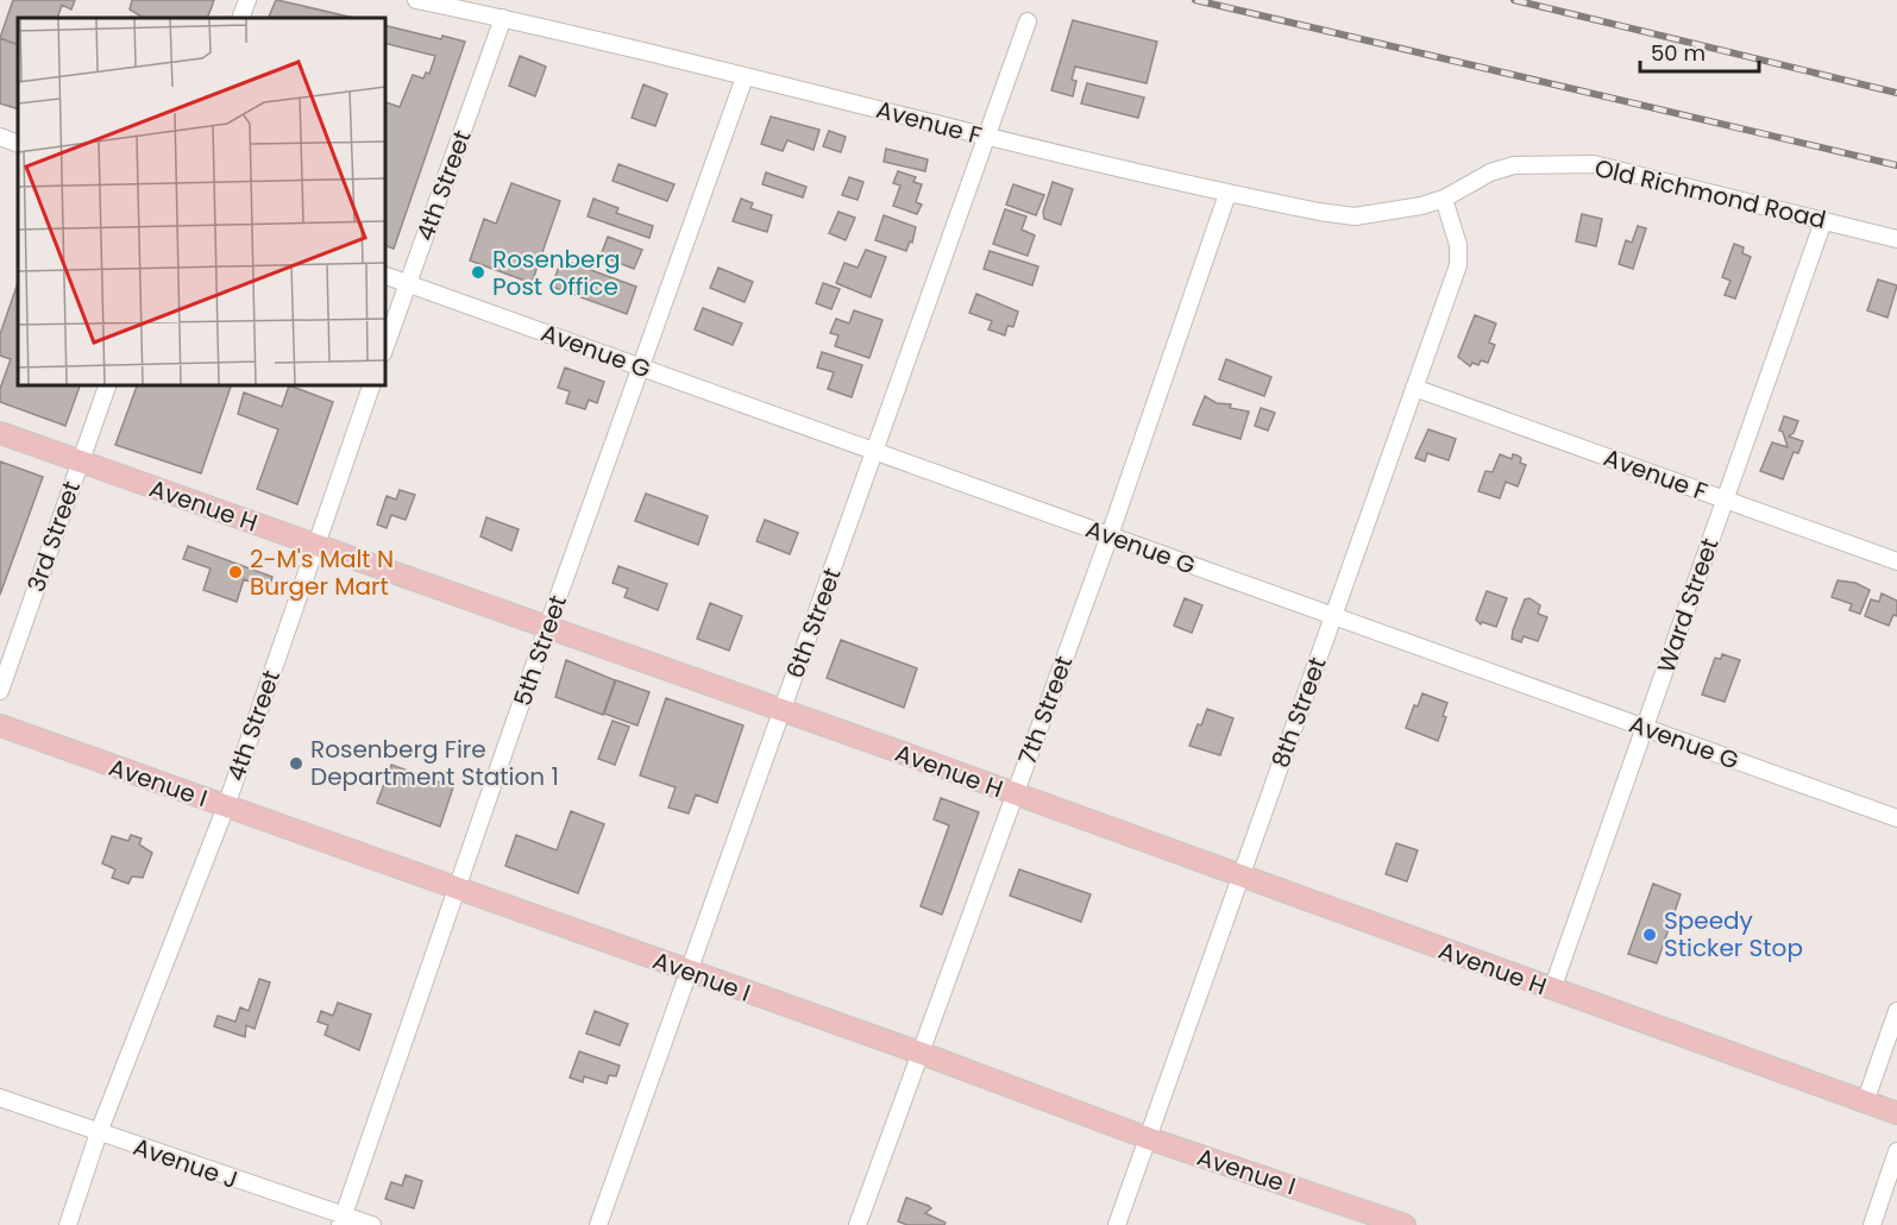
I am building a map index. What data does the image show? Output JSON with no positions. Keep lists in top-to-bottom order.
{
  "streets": {
    "main road": ["Avenue H", "Avenue I"],
    "street": [
      "Avenue F",
      "4th Street",
      "Old Richmond Road",
      "Avenue G",
      "3rd Street",
      "Ward Street",
      "6th Street",
      "5th Street",
      "7th Street",
      "8th Street",
      "Avenue J"
    ]
  },
  "crossings": [
    ["Avenue F", "4th Street"],
    ["Avenue F", "Old Richmond Road"],
    ["Avenue F", "Ward Street"],
    ["Avenue F", "6th Street"],
    ["Avenue F", "5th Street"],
    ["Avenue F", "7th Street"],
    ["Avenue F", "8th Street"],
    ["4th Street", "Avenue G"],
    ["4th Street", "Avenue H"],
    ["4th Street", "Avenue I"],
    ["4th Street", "Avenue J"],
    ["Old Richmond Road", "Ward Street"],
    ["Old Richmond Road", "8th Street"],
    ["Avenue G", "Ward Street"],
    ["Avenue G", "6th Street"],
    ["Avenue G", "5th Street"],
    ["Avenue G", "7th Street"],
    ["Avenue G", "8th Street"],
    ["Avenue H", "3rd Street"],
    ["Avenue H", "Ward Street"],
    ["Avenue H", "6th Street"],
    ["Avenue H", "5th Street"],
    ["Avenue H", "7th Street"],
    ["Avenue H", "8th Street"],
    ["6th Street", "Avenue I"],
    ["5th Street", "Avenue I"],
    ["5th Street", "Avenue J"],
    ["7th Street", "Avenue I"],
    ["8th Street", "Avenue I"]
  ],
  "places": [
    "Rosenberg Post Office",
    "2-M's Malt N Burger Mart",
    "Rosenberg Fire Department Station 1",
    "Speedy Sticker Stop"
  ],
  "scale_bar": "50 m"
}
